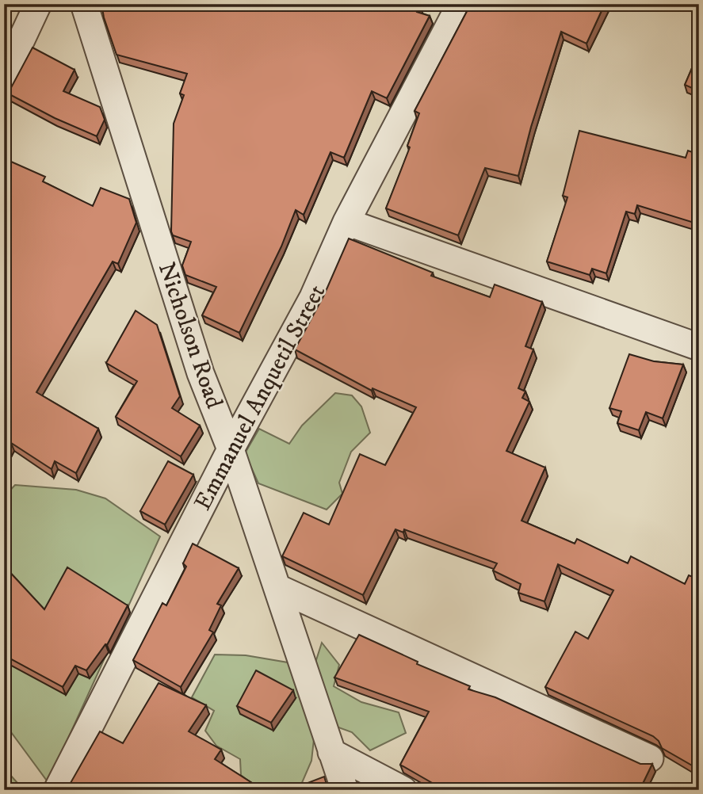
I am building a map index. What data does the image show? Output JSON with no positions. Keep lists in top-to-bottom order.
{
  "streets": {
    "street": ["Nicholson Road", "Emmanuel Anquetil Street"]
  },
  "crossings": [
    ["Nicholson Road", "Emmanuel Anquetil Street"]
  ]
}
